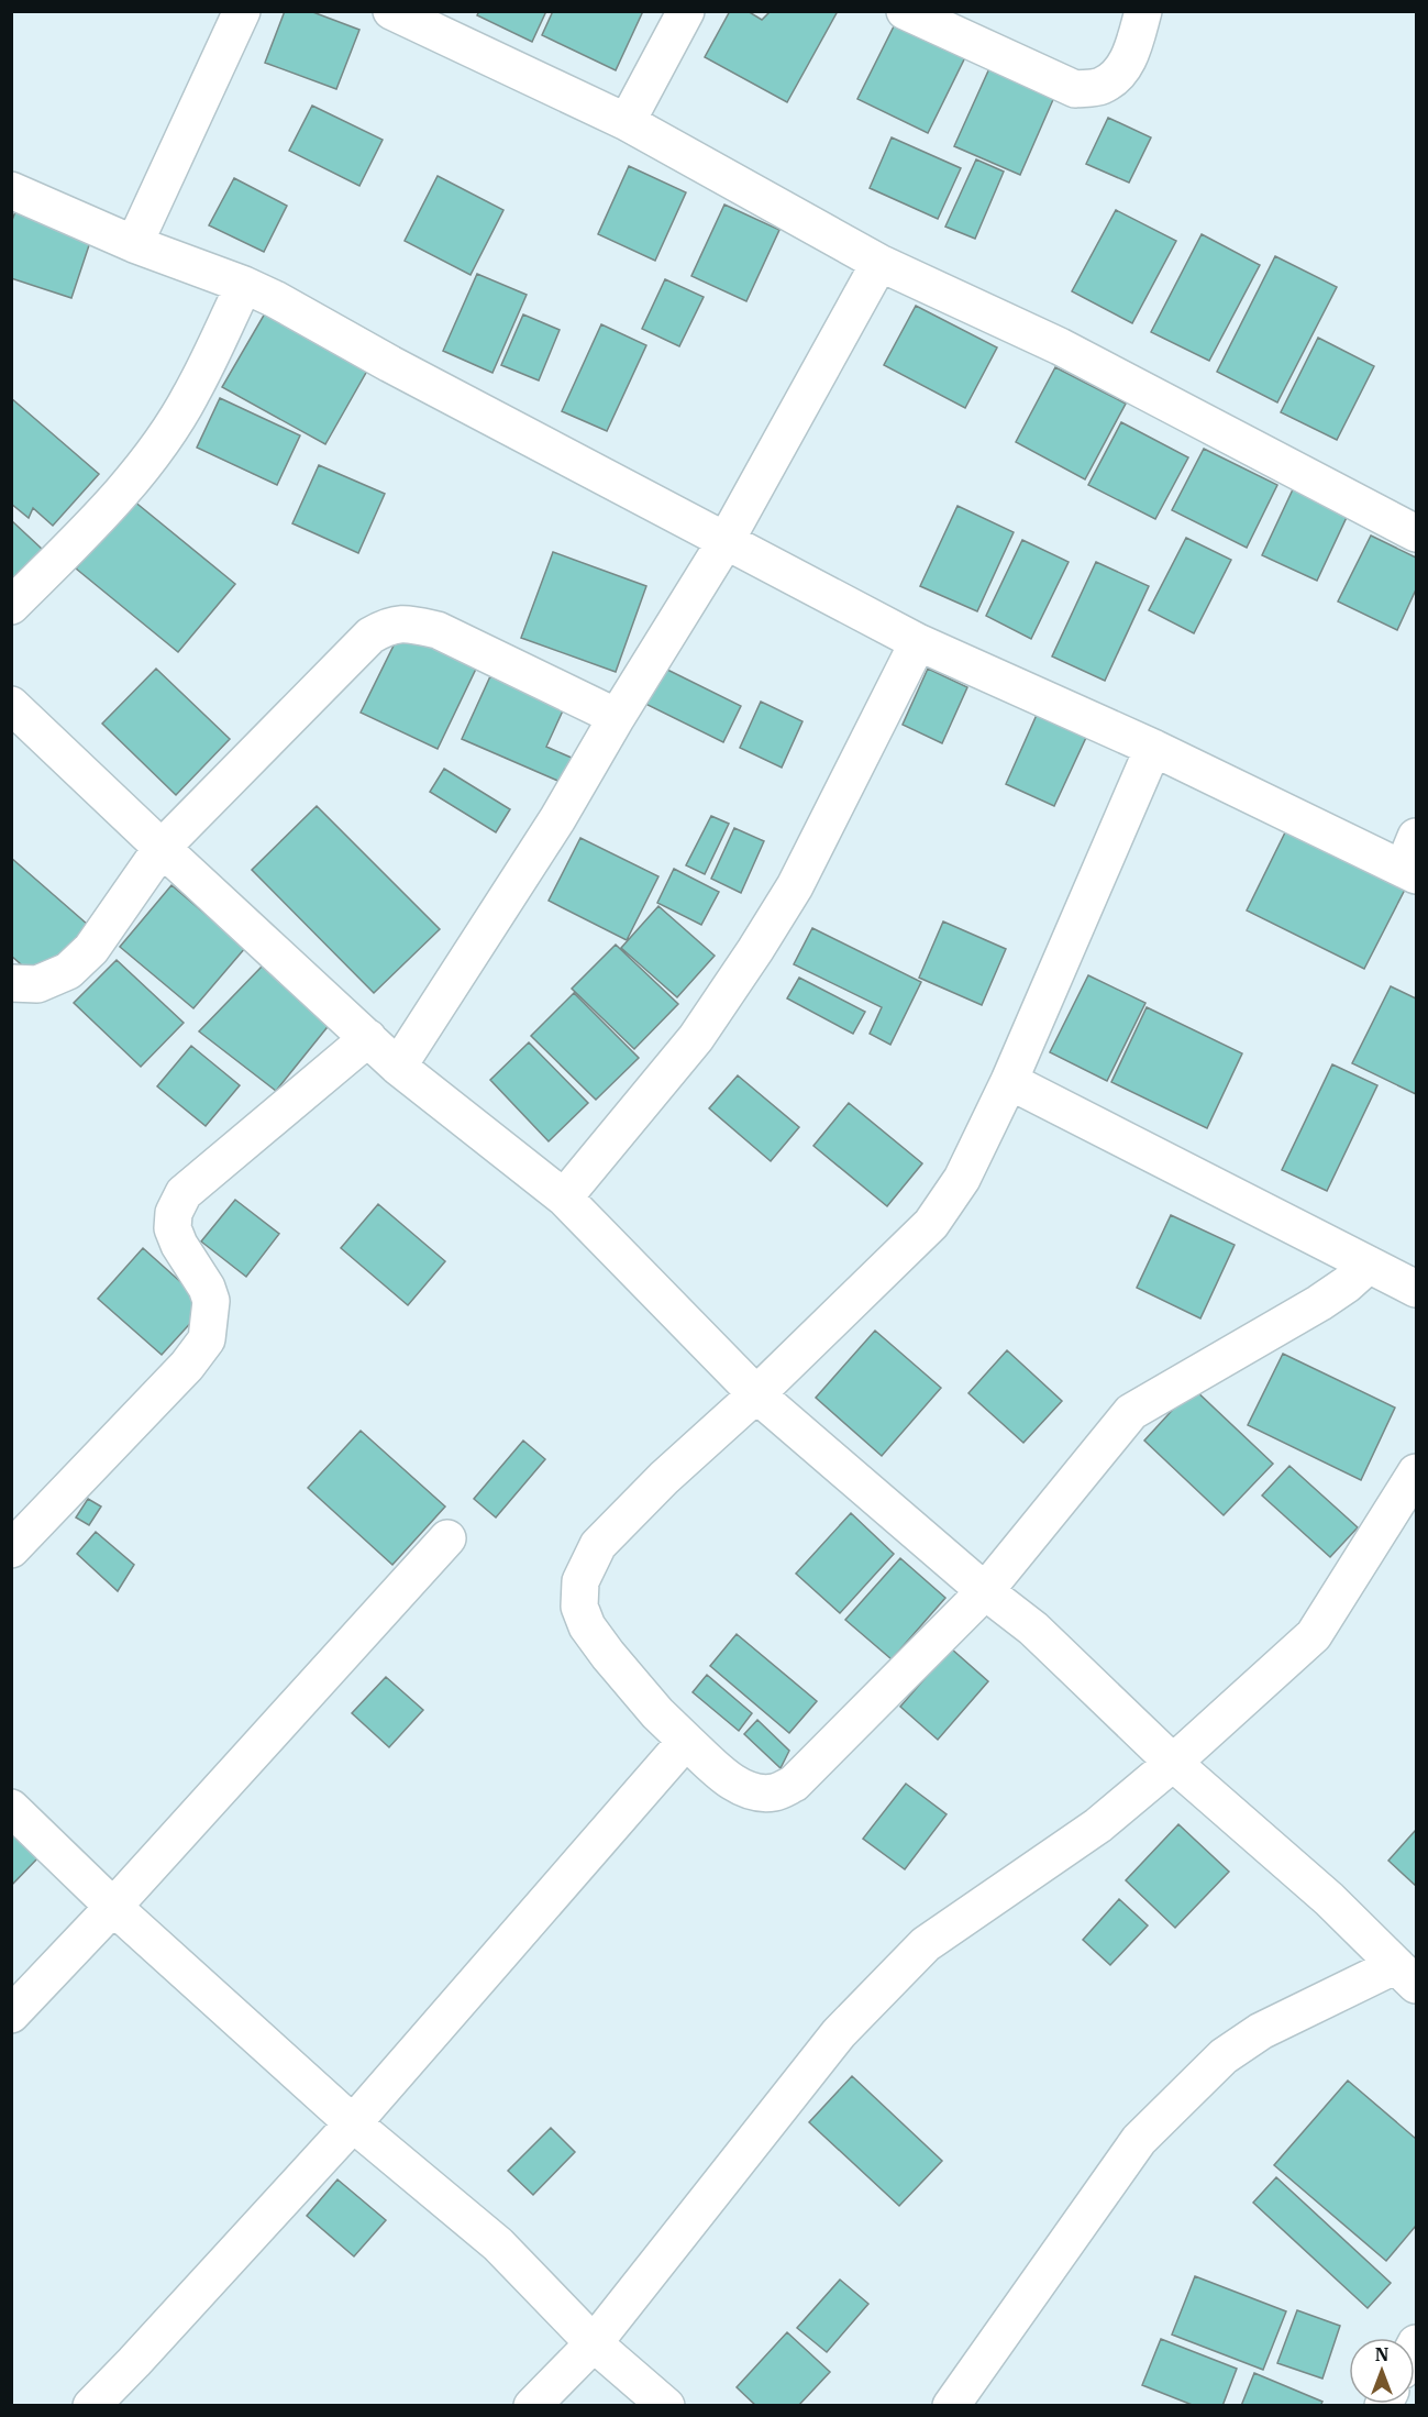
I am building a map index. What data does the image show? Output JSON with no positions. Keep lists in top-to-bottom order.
{
  "north": "top"
}
